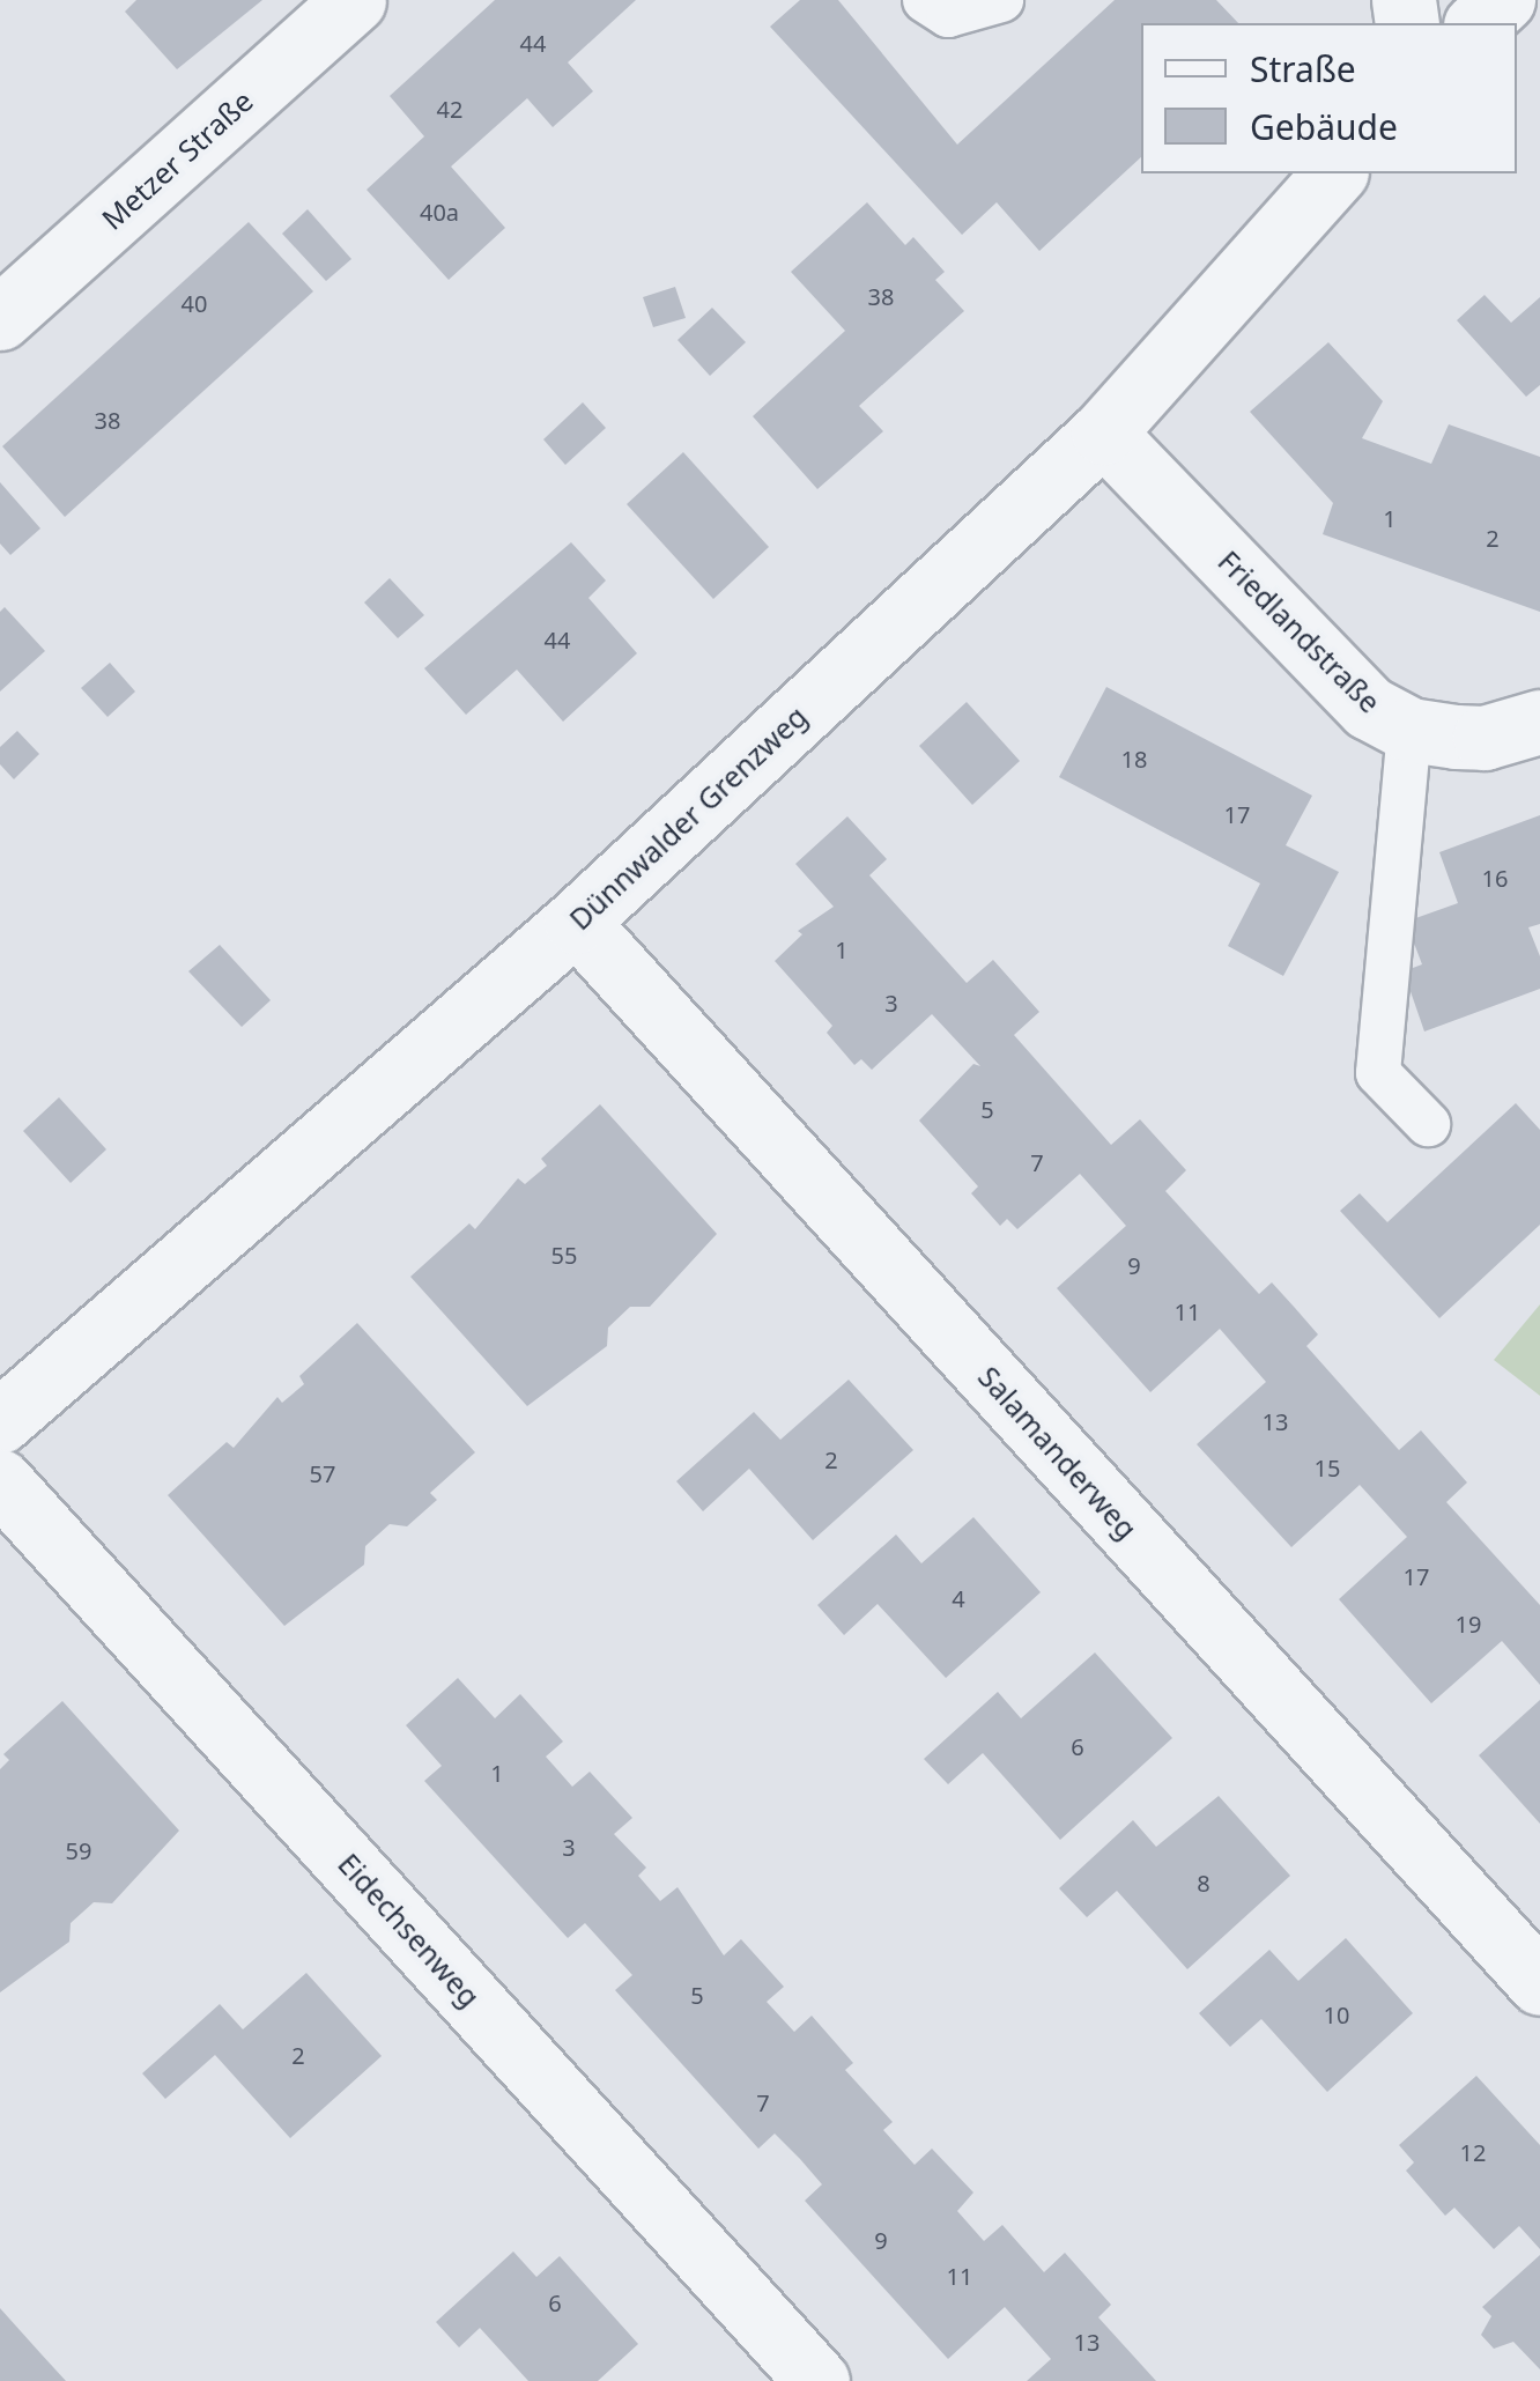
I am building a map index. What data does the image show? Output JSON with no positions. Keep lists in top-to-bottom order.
{
  "streets": {
    "street": [
      "Metzer Straße",
      "Friedlandstraße",
      "Dünnwalder Grenzweg",
      "Salamanderweg",
      "Eidechsenweg"
    ]
  },
  "crossings": [
    ["Friedlandstraße", "Dünnwalder Grenzweg"],
    ["Dünnwalder Grenzweg", "Salamanderweg"]
  ],
  "house_numbers": [
    "44",
    "42",
    "40a",
    "38",
    "40",
    "38",
    "1",
    "2",
    "44",
    "18",
    "17",
    "16",
    "1",
    "3",
    "5",
    "7",
    "55",
    "9",
    "11",
    "13",
    "2",
    "15",
    "57",
    "17",
    "4",
    "19",
    "6",
    "1",
    "3",
    "59",
    "8",
    "5",
    "10",
    "2",
    "7",
    "12",
    "9",
    "11",
    "6",
    "13"
  ],
  "legend": ["Straße", "Gebäude"]
}
